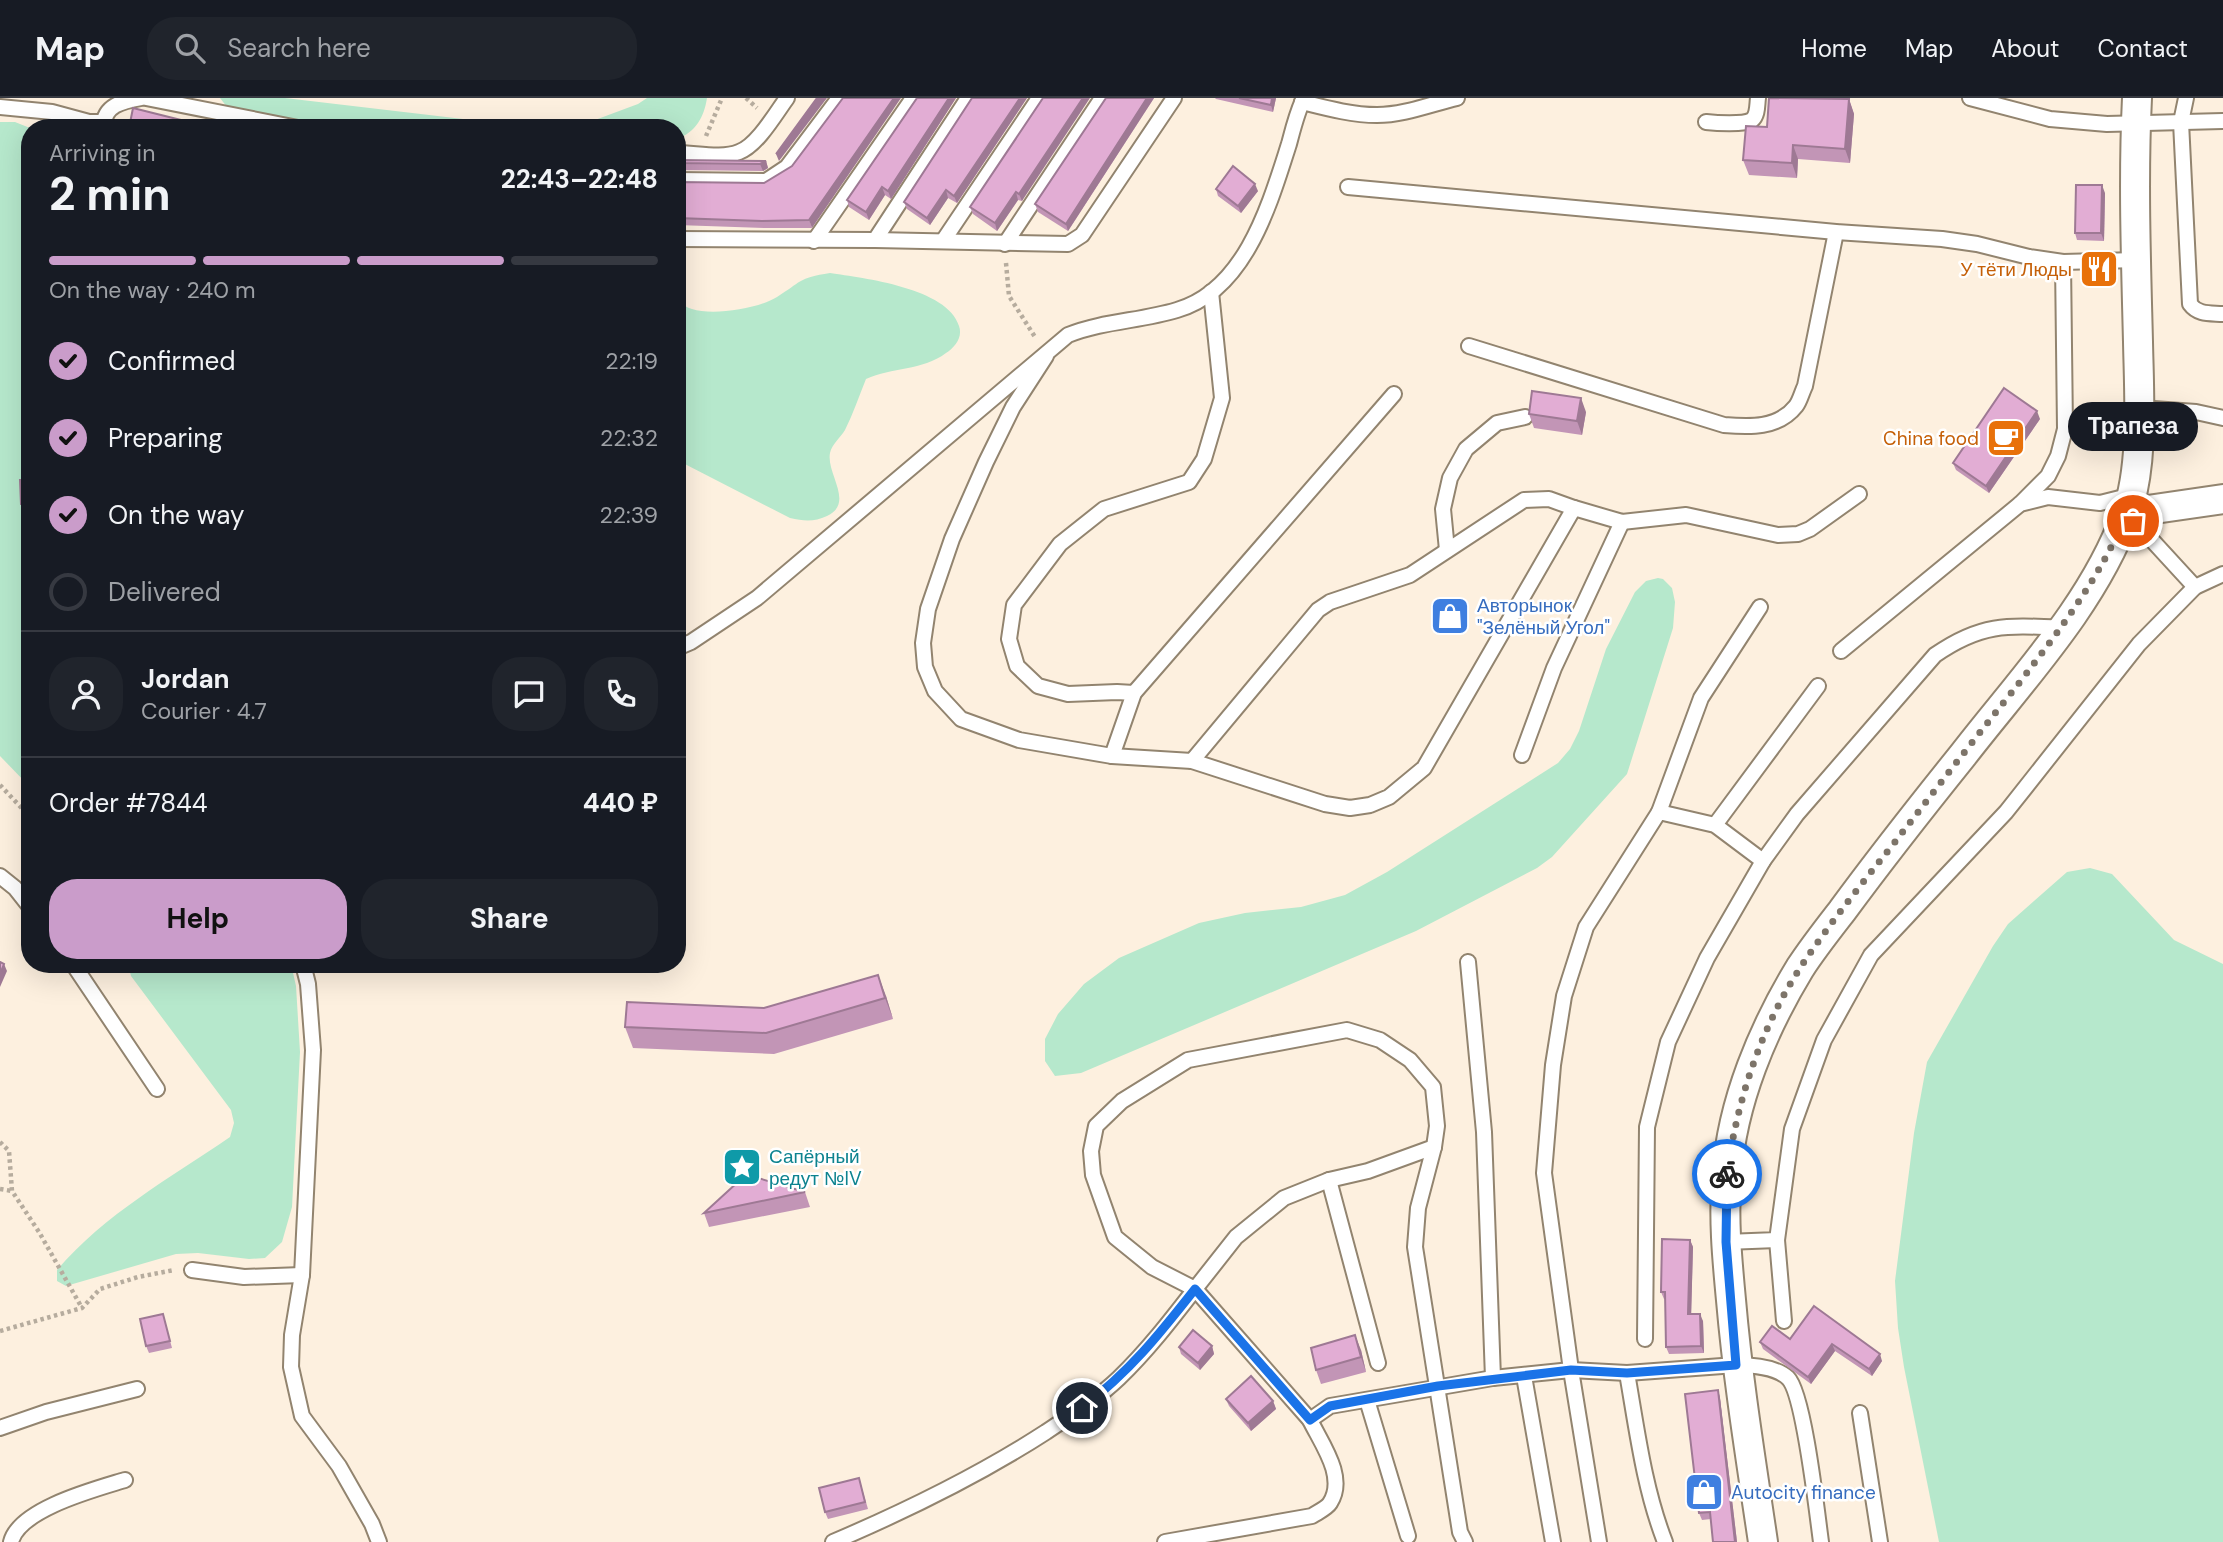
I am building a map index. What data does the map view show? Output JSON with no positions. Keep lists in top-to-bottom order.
{
  "places": {
    "restaurant": ["У тёти Люды"],
    "cafe": ["China food"],
    "other": ["Трапеза"],
    "shop": ["Авторынок \"Зелёный Угол\"", "Autocity finance"],
    "place": ["Сапёрный редут №IV"]
  },
  "page": {
    "header": "Map",
    "search": "Search here",
    "nav": [
      "Home",
      "Map",
      "About",
      "Contact"
    ],
    "heading": ["2 min", "Arriving in", "22:43–22:48"],
    "panel": [
      "Jordan",
      "Courier · 4.7",
      "Order #7844",
      "440 ₽"
    ],
    "bar": "On the way · 240 m",
    "list": [
      ["Confirmed", "22:19"],
      ["Preparing", "22:32"],
      ["On the way", "22:39"],
      "Delivered"
    ],
    "bubble": "Трапеза",
    "buttons": ["Help", "Share"]
  }
}
